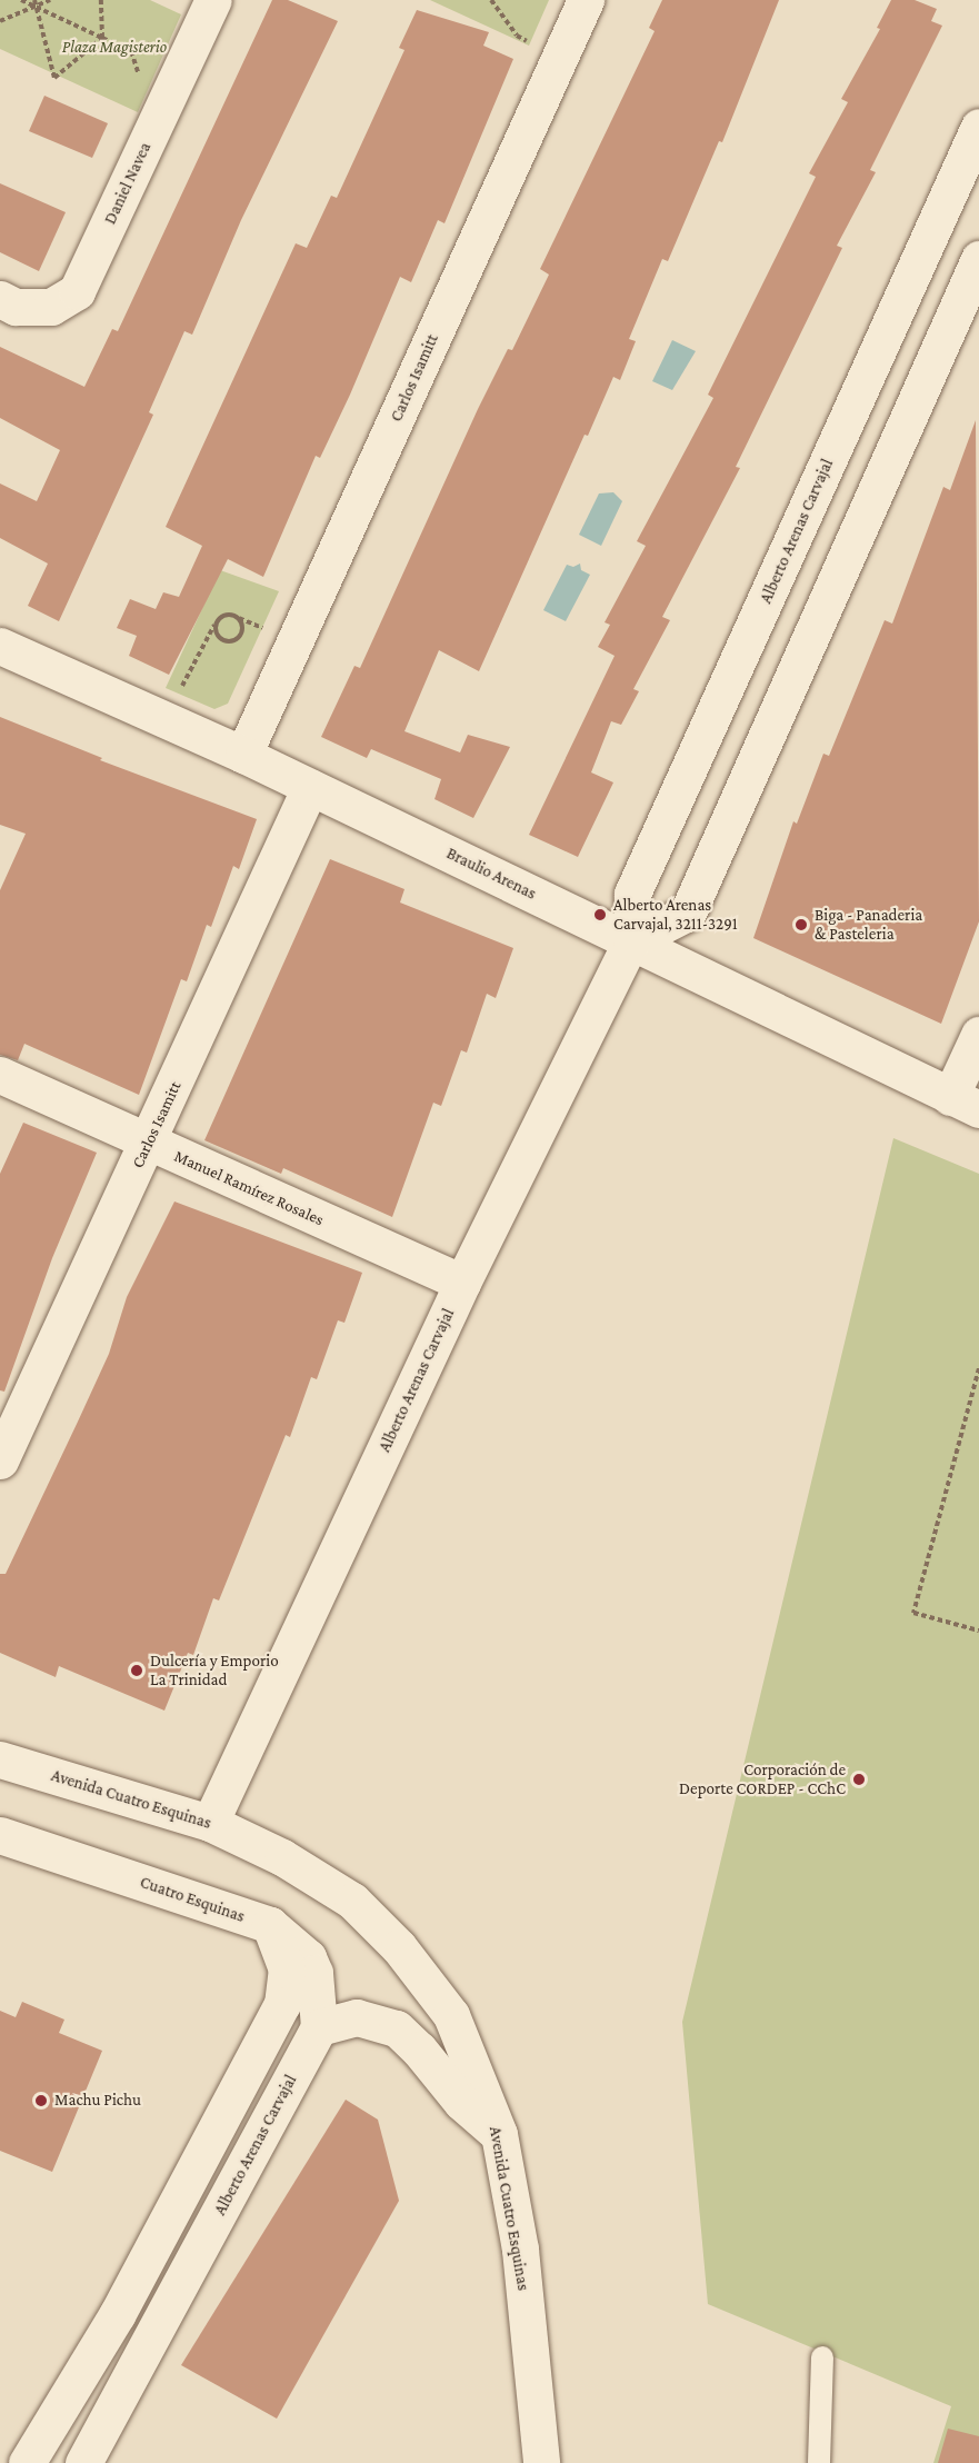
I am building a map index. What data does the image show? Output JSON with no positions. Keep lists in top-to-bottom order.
{
  "streets": {
    "street": [
      "Daniel Navea",
      "Carlos Isamitt",
      "Alberto Arenas Carvajal",
      "Braulio Arenas",
      "Manuel Ramírez Rosales",
      "Avenida Cuatro Esquinas",
      "Cuatro Esquinas"
    ]
  },
  "crossings": [
    ["Carlos Isamitt", "Braulio Arenas"],
    ["Carlos Isamitt", "Manuel Ramírez Rosales"],
    ["Alberto Arenas Carvajal", "Braulio Arenas"],
    ["Alberto Arenas Carvajal", "Manuel Ramírez Rosales"],
    ["Alberto Arenas Carvajal", "Avenida Cuatro Esquinas"],
    ["Alberto Arenas Carvajal", "Cuatro Esquinas"]
  ],
  "parks": ["Plaza Magisterio"],
  "places": [
    "Alberto Arenas Carvajal, 3211-3291",
    "Biga - Panaderia & Pasteleria",
    "Dulcería y Emporio La Trinidad",
    "Corporación de Deporte CORDEP - CChC",
    "Machu Pichu"
  ]
}
